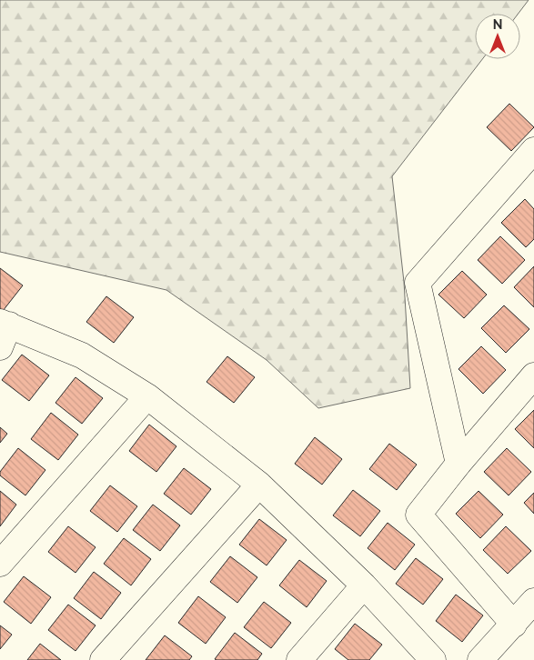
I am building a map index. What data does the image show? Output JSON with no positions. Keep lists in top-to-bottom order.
{
  "north": "top"
}
